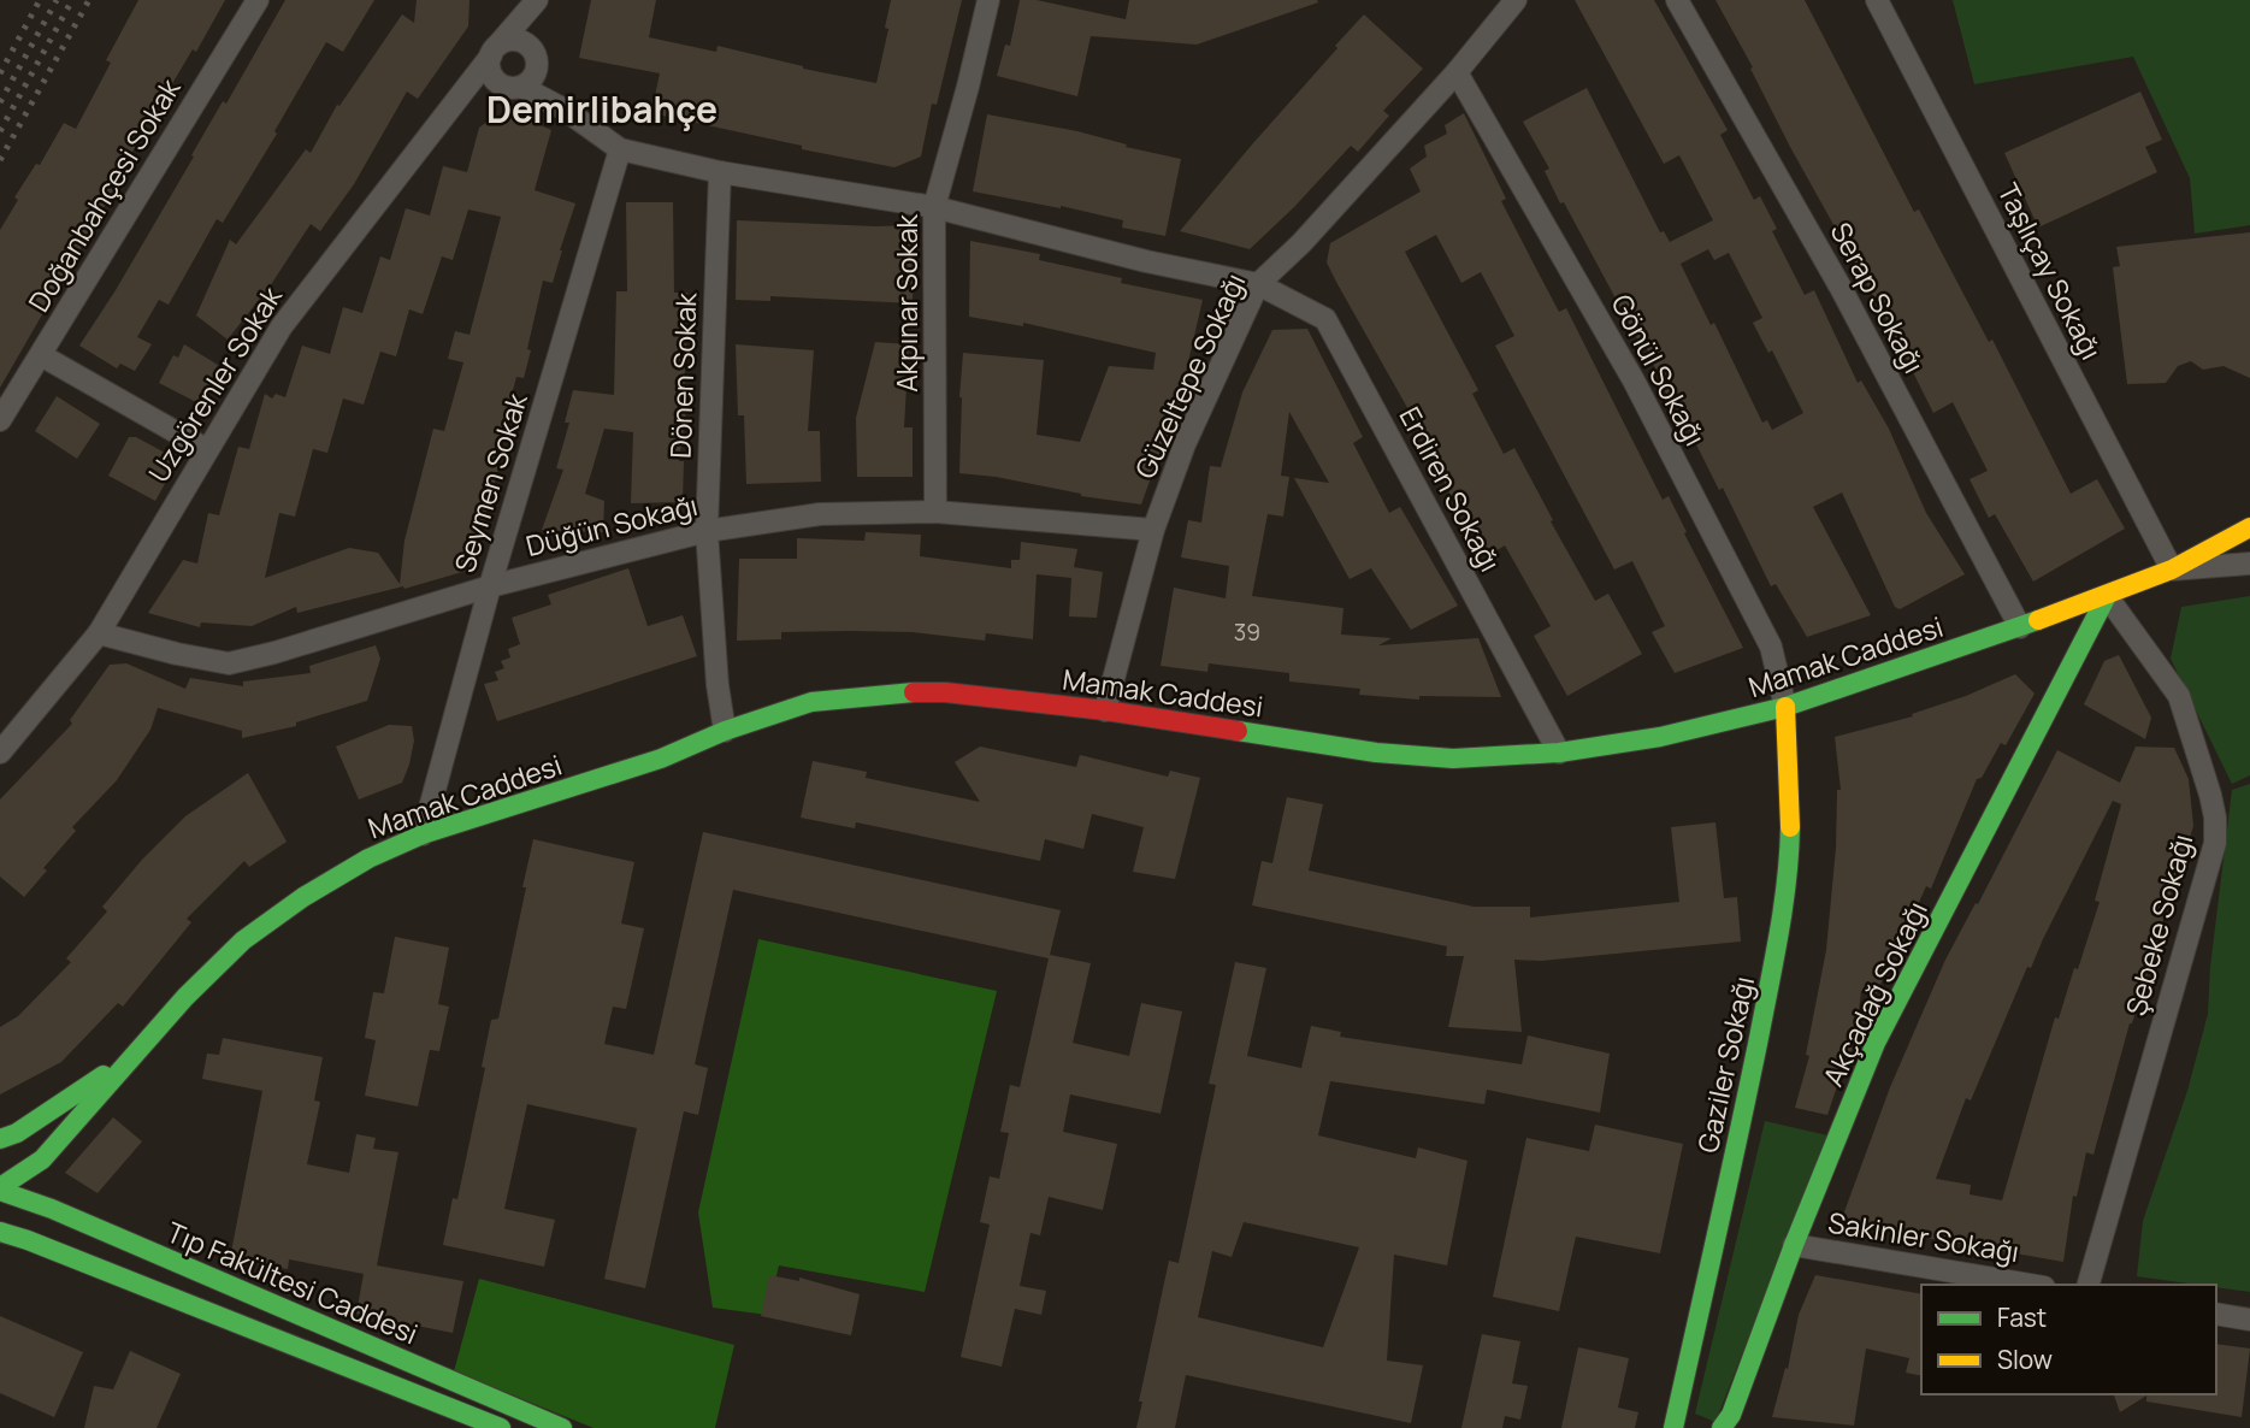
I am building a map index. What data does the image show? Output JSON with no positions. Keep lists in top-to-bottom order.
{
  "streets": {
    "main road": [
      "Mamak Caddesi",
      "Akçadağ Sokağı",
      "Gaziler Sokağı",
      "Tıp Fakültesi Caddesi"
    ],
    "street": [
      "Doğanbahçesi Sokak",
      "Taşlıçay Sokağı",
      "Serap Sokağı",
      "Akpınar Sokak",
      "Gönül Sokağı",
      "Dönen Sokak",
      "Güzeltepe Sokağı",
      "Uzgörenler Sokak",
      "Seymen Sokak",
      "Erdiren Sokağı",
      "Düğün Sokağı",
      "Şebeke Sokağı",
      "Sakinler Sokağı"
    ]
  },
  "crossings": [
    ["Taşlıçay Sokağı", "Mamak Caddesi"],
    ["Serap Sokağı", "Mamak Caddesi"],
    ["Akpınar Sokak", "Erdiren Sokağı"],
    ["Akpınar Sokak", "Düğün Sokağı"],
    ["Gönül Sokağı", "Güzeltepe Sokağı"],
    ["Gönül Sokağı", "Mamak Caddesi"],
    ["Gönül Sokağı", "Gaziler Sokağı"],
    ["Dönen Sokak", "Erdiren Sokağı"],
    ["Dönen Sokak", "Düğün Sokağı"],
    ["Dönen Sokak", "Mamak Caddesi"],
    ["Güzeltepe Sokağı", "Erdiren Sokağı"],
    ["Güzeltepe Sokağı", "Düğün Sokağı"],
    ["Güzeltepe Sokağı", "Mamak Caddesi"],
    ["Uzgörenler Sokak", "Düğün Sokağı"],
    ["Seymen Sokak", "Erdiren Sokağı"],
    ["Seymen Sokak", "Düğün Sokağı"],
    ["Seymen Sokak", "Mamak Caddesi"],
    ["Erdiren Sokağı", "Mamak Caddesi"],
    ["Mamak Caddesi", "Şebeke Sokağı"],
    ["Mamak Caddesi", "Akçadağ Sokağı"],
    ["Mamak Caddesi", "Gaziler Sokağı"],
    ["Mamak Caddesi", "Tıp Fakültesi Caddesi"],
    ["Şebeke Sokağı", "Akçadağ Sokağı"],
    ["Akçadağ Sokağı", "Sakinler Sokağı"]
  ],
  "districts": ["Demirlibahçe"],
  "house_numbers": ["39"],
  "legend": ["Fast", "Slow"]
}
